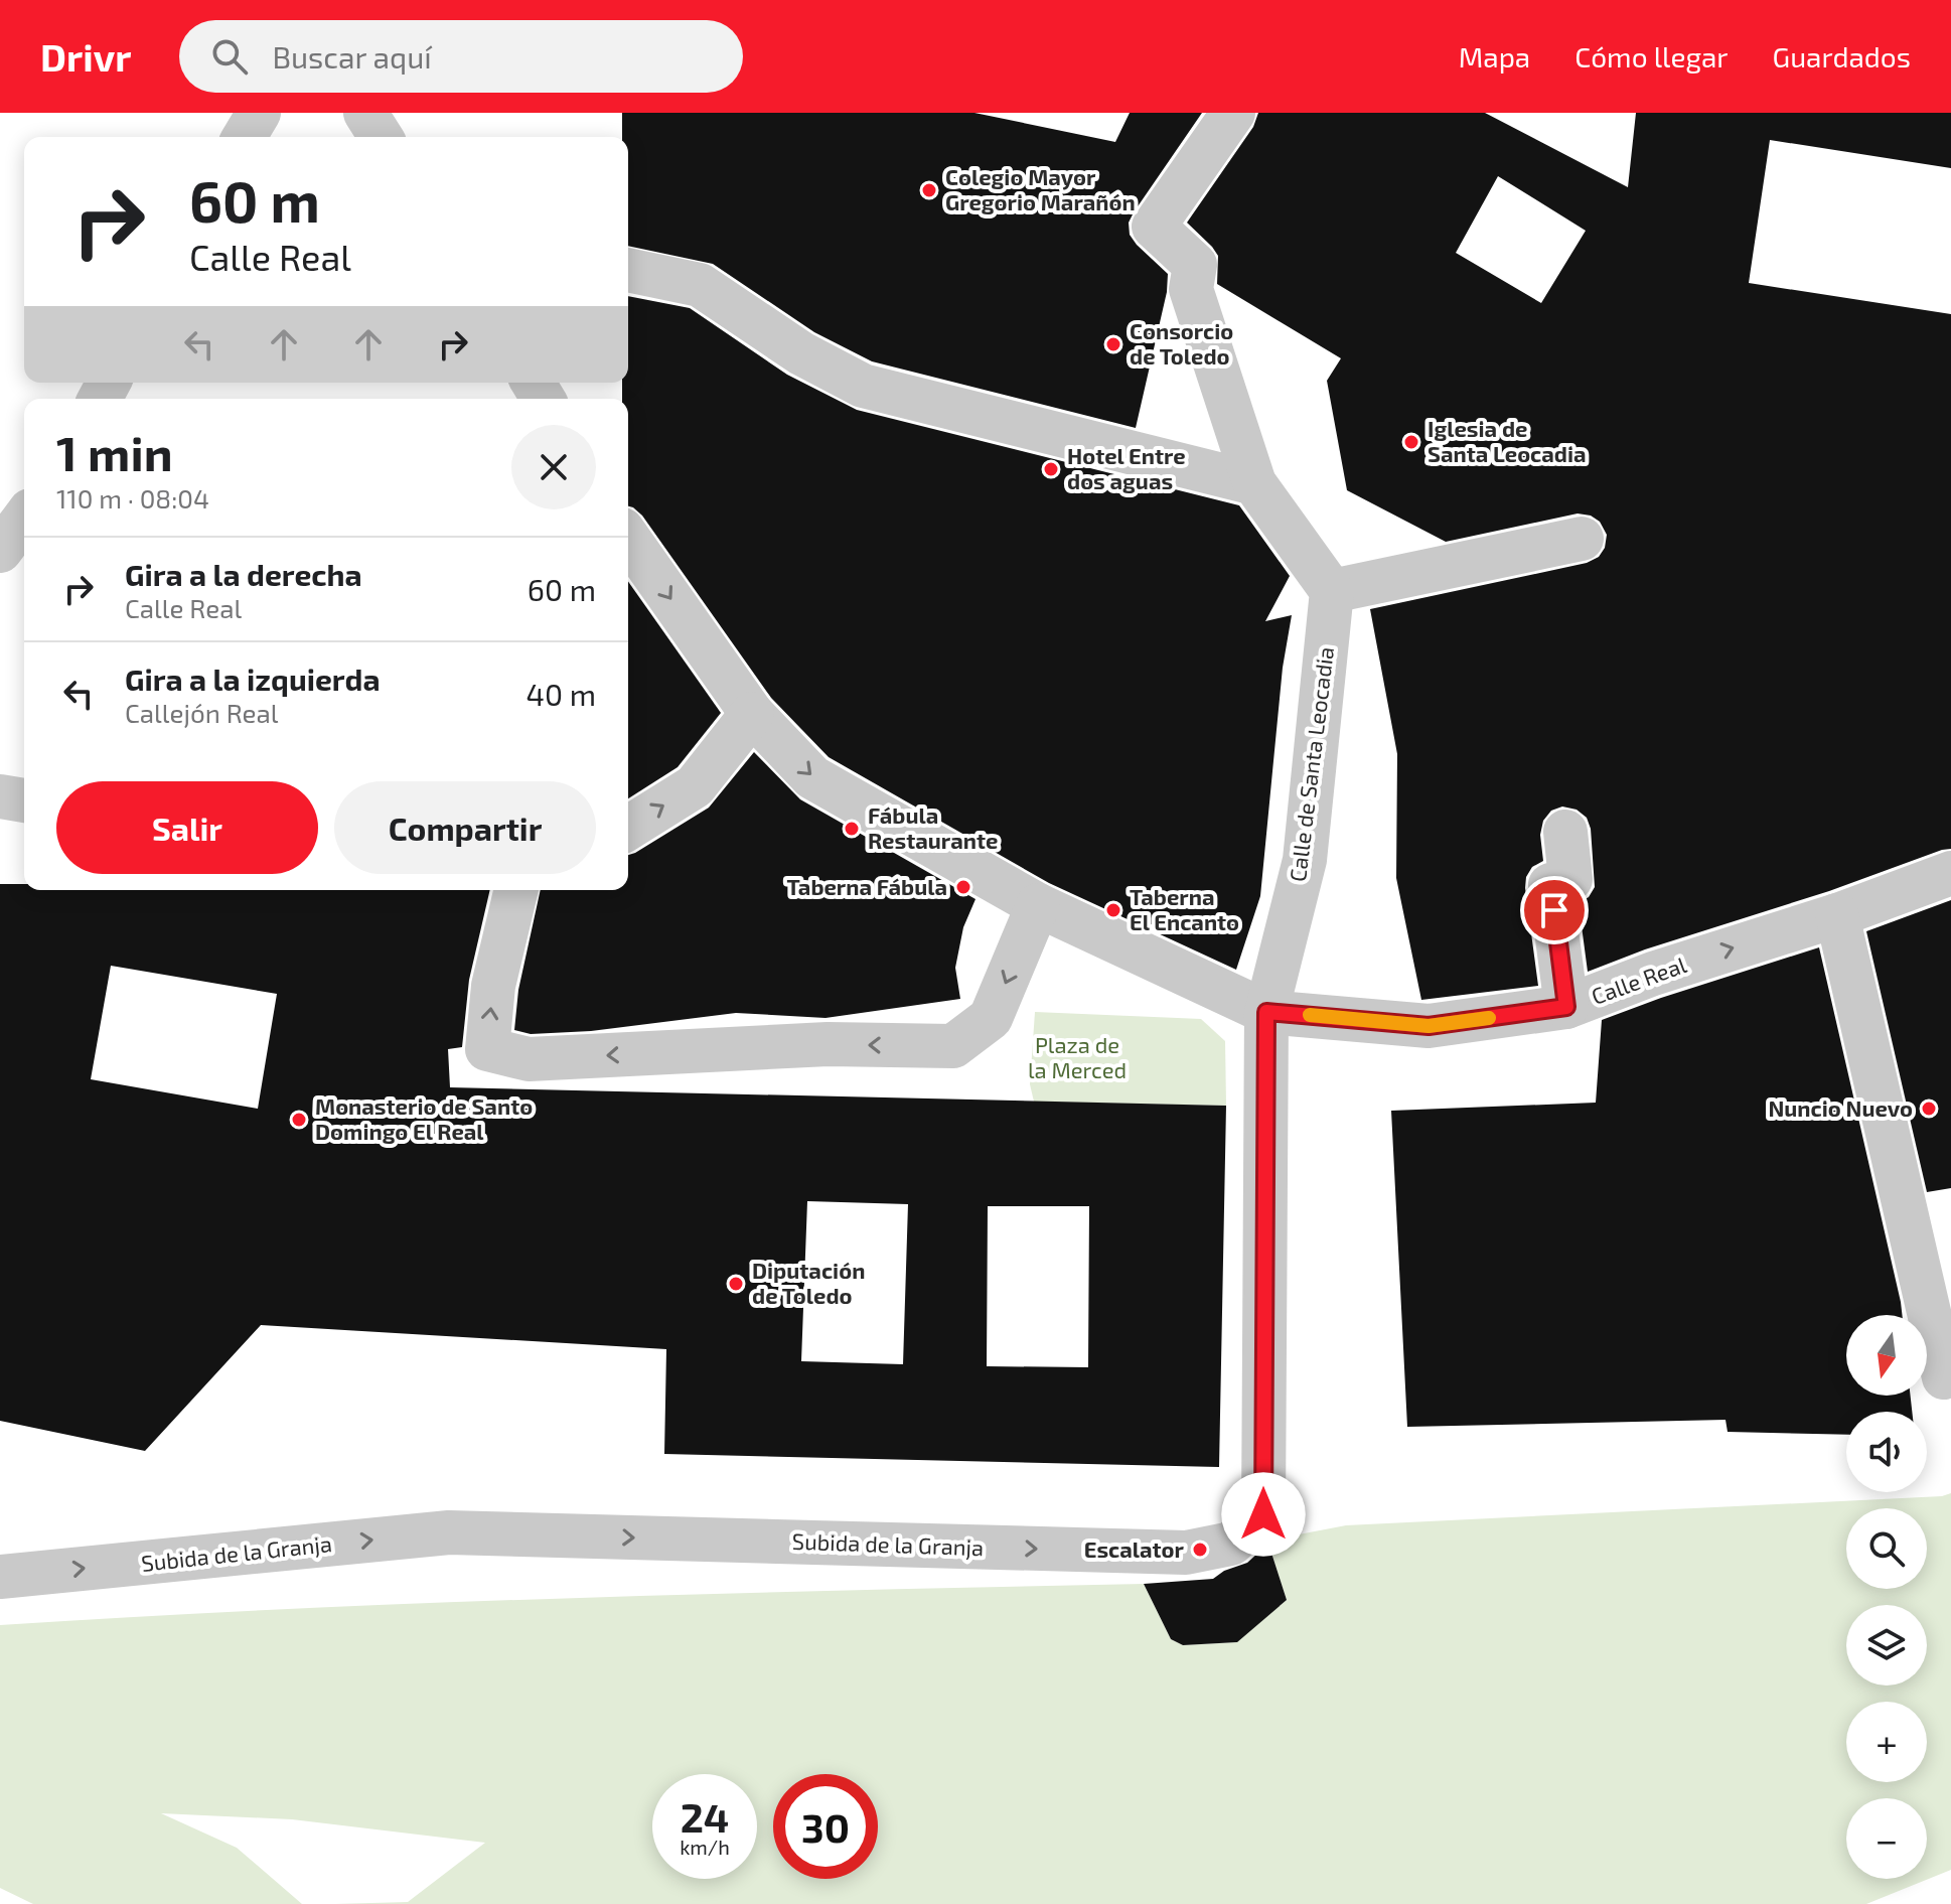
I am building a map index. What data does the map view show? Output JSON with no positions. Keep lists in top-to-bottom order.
{
  "streets": {
    "street": ["Calle de Santa Leocadia", "Calle Real", "Subida de la Granja"]
  },
  "crossings": [
    ["Calle de Santa Leocadia", "Calle Real"],
    ["Calle de Santa Leocadia", "Subida de la Granja"],
    ["Calle Real", "Subida de la Granja"]
  ],
  "one_way": ["Calle Real"],
  "parks": ["Plaza de la Merced"],
  "places": [
    "Colegio Mayor Gregorio Marañón",
    "Consorcio de Toledo",
    "Iglesia de Santa Leocadia",
    "Hotel Entre dos aguas",
    "Fábula Restaurante",
    "Taberna Fábula",
    "Taberna El Encanto",
    "Nuncio Nuevo",
    "Monasterio de Santo Domingo El Real",
    "Diputación de Toledo",
    "Escalator"
  ],
  "north": "bottom",
  "page": {
    "header": "Drivr",
    "search": "Buscar aquí",
    "nav": ["Mapa", "Cómo llegar", "Guardados"],
    "turn": ["60 m", "Calle Real"],
    "heading": ["1 min", "110 m · 08:04"],
    "list": [
      {
        "name": "Gira a la derecha",
        "note": "Calle Real",
        "value": "60 m"
      },
      {
        "name": "Gira a la izquierda",
        "note": "Callejón Real",
        "value": "40 m"
      }
    ],
    "buttons": ["Salir", "Compartir"],
    "map_buttons": ["+", "−"],
    "speed": "24 km/h",
    "limit": "30"
  }
}
